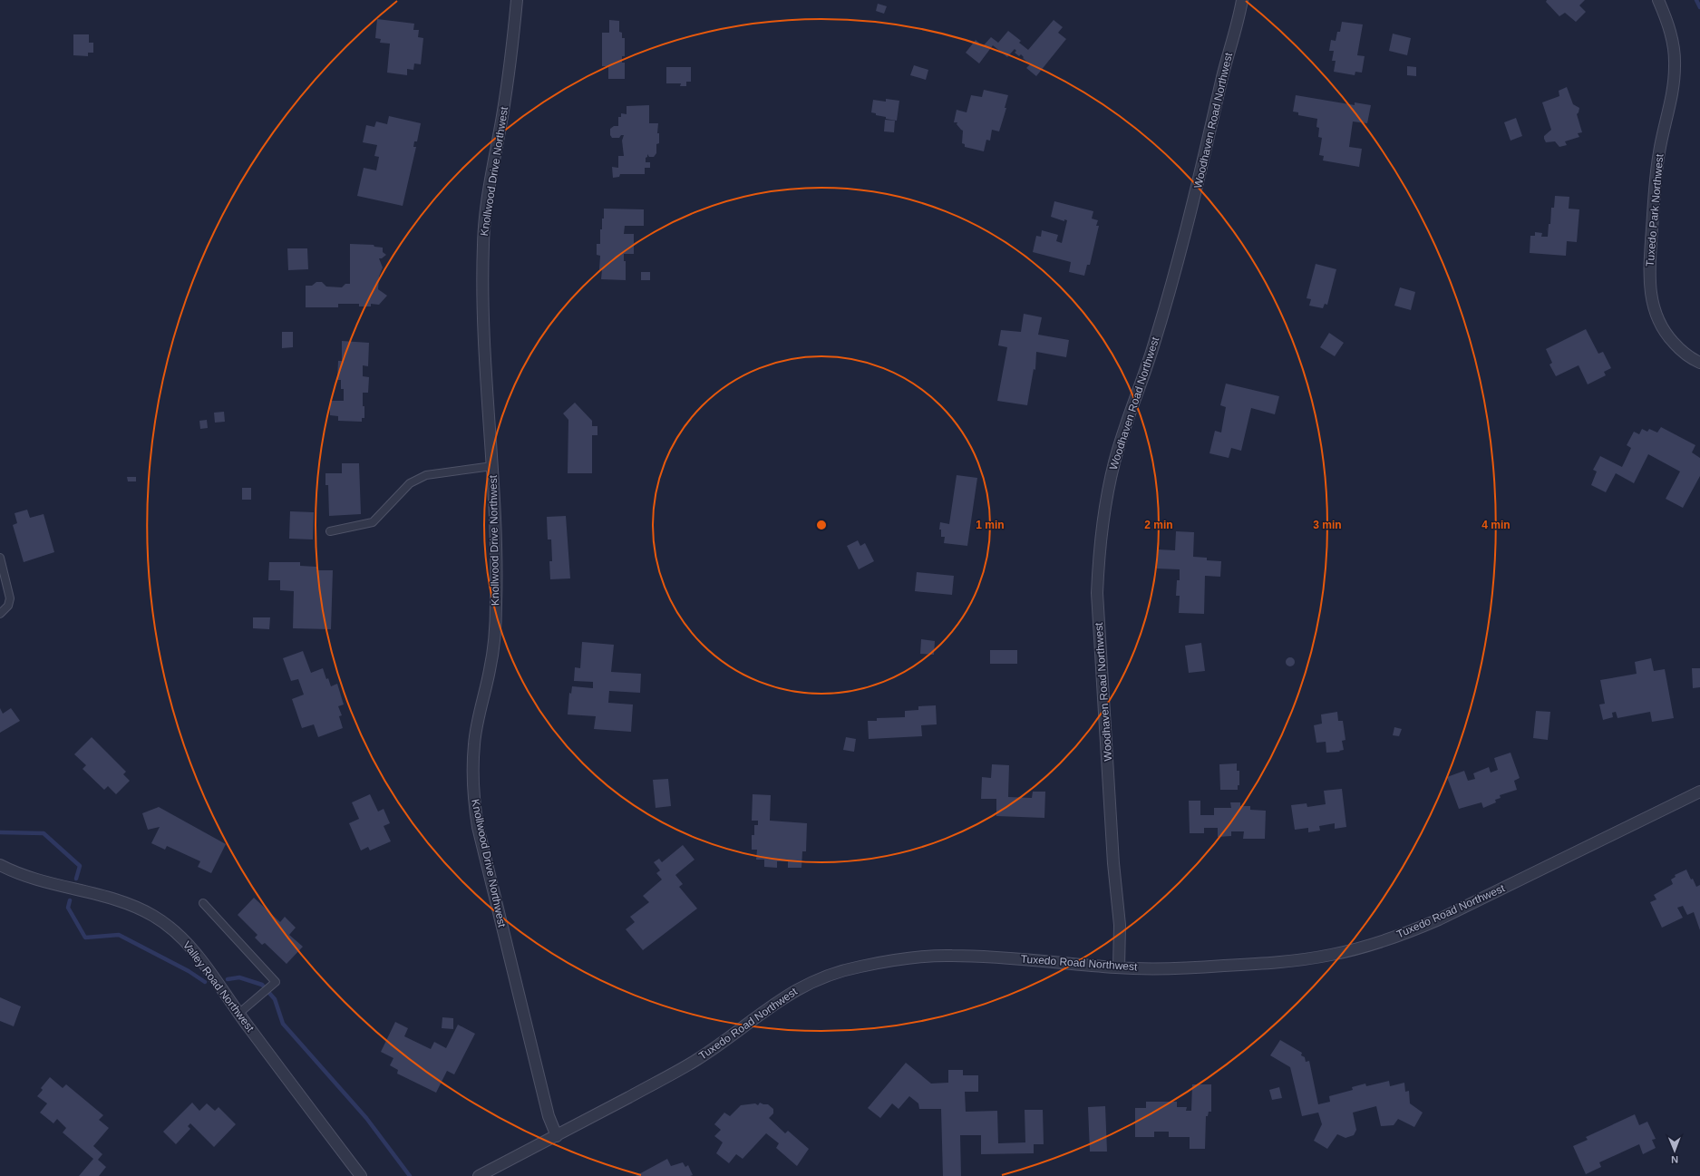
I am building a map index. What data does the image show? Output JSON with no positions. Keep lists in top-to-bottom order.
{
  "streets": {
    "street": [
      "Woodhaven Road Northwest",
      "Knollwood Drive Northwest",
      "Tuxedo Park Northwest",
      "Tuxedo Road Northwest",
      "Valley Road Northwest"
    ]
  },
  "crossings": [
    ["Woodhaven Road Northwest", "Tuxedo Road Northwest"],
    ["Knollwood Drive Northwest", "Tuxedo Road Northwest"]
  ],
  "north": "bottom",
  "rings": [
    "1 min",
    "2 min",
    "3 min",
    "4 min"
  ]
}
